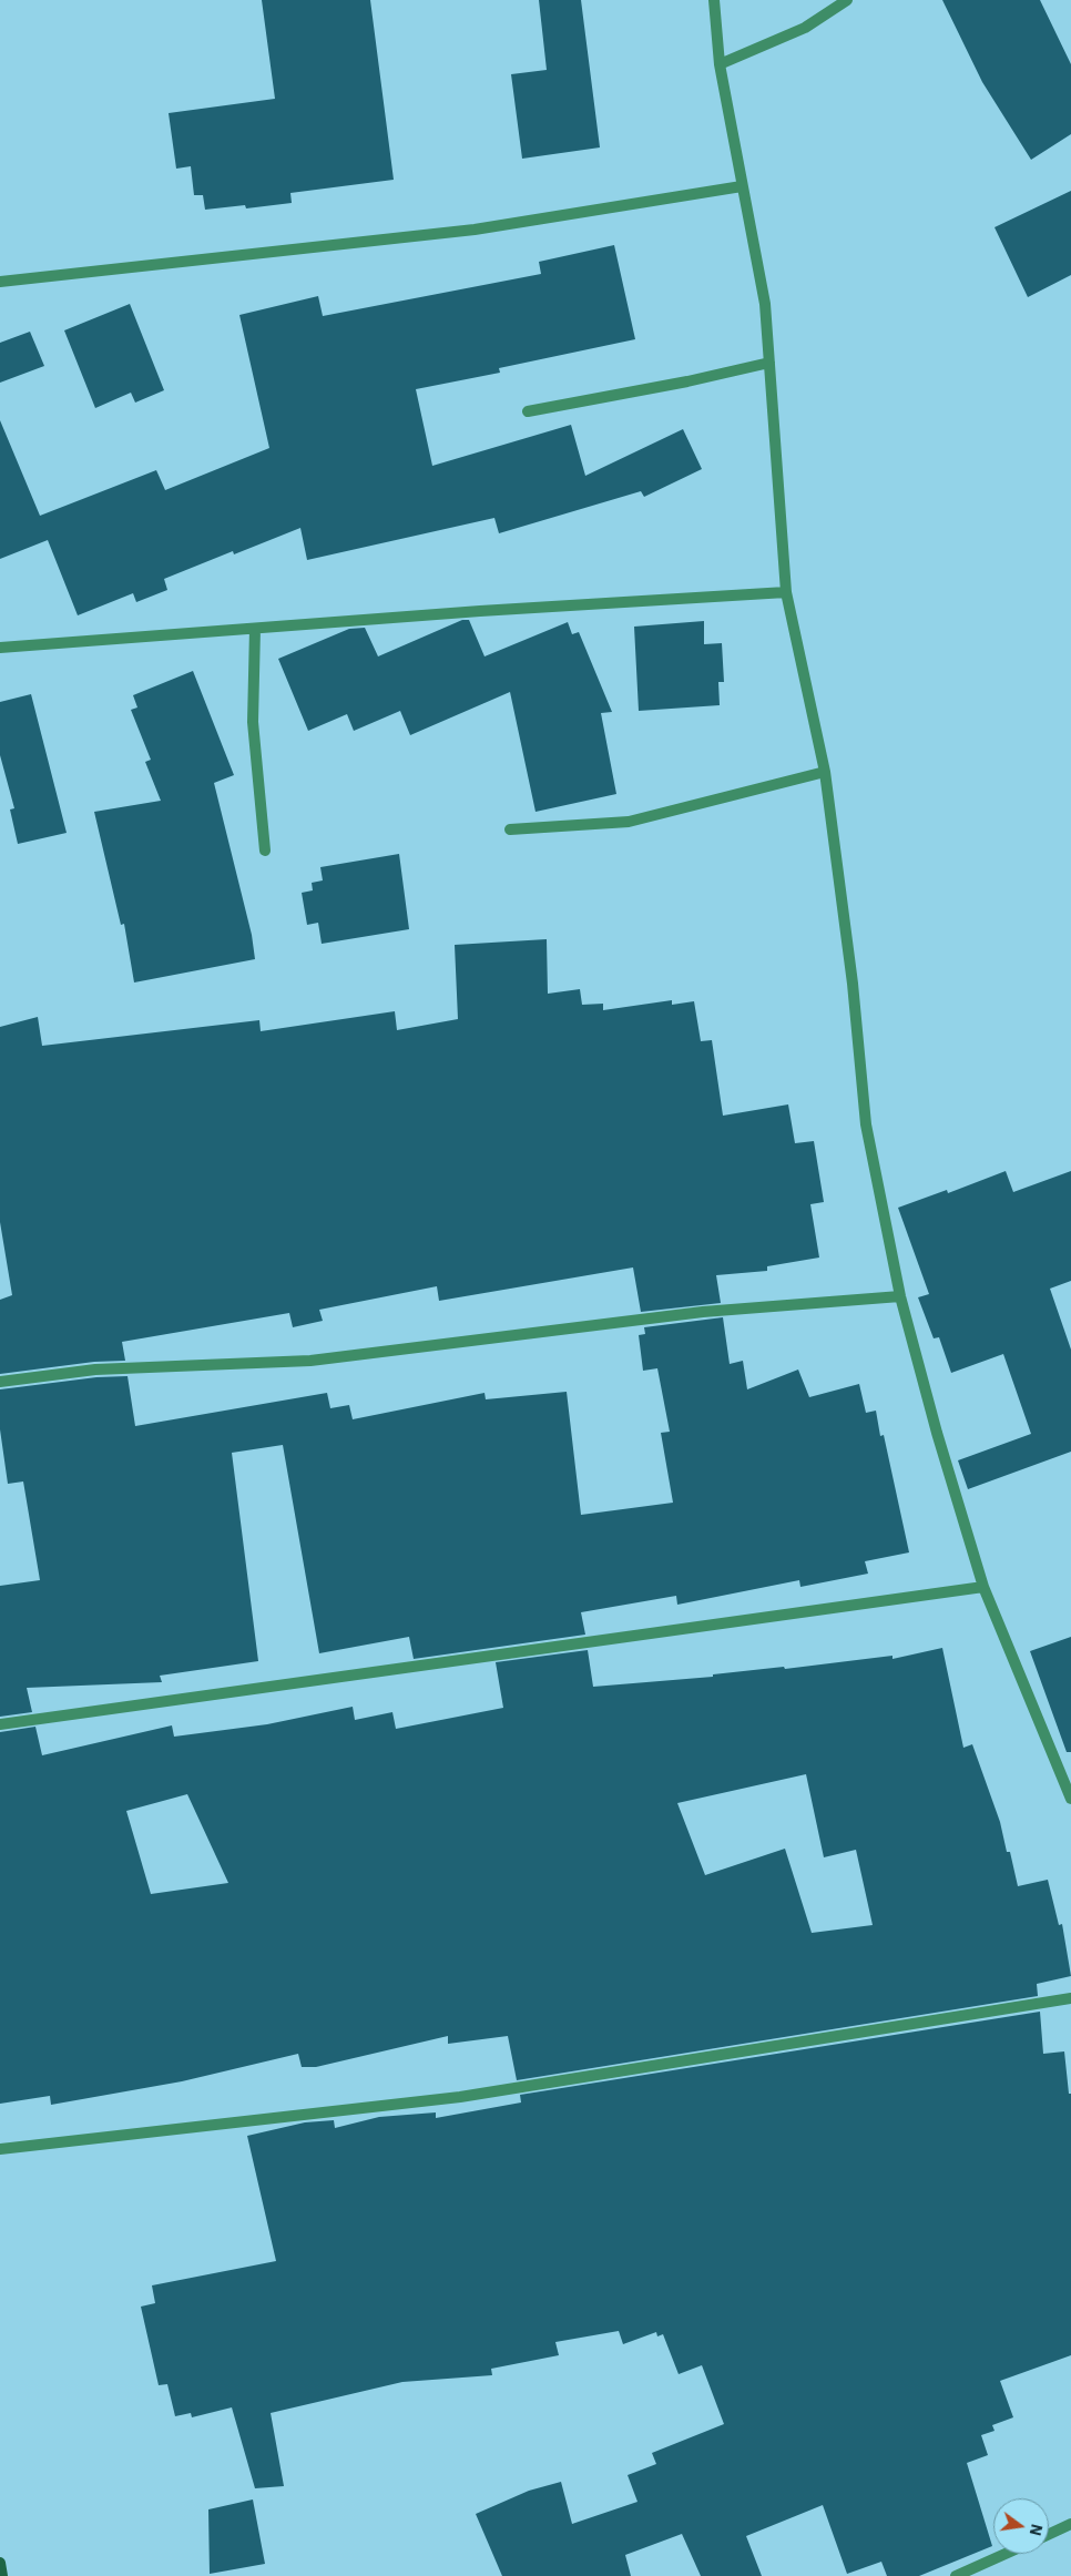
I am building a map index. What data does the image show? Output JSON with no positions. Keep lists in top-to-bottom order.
{
  "north": "right"
}
